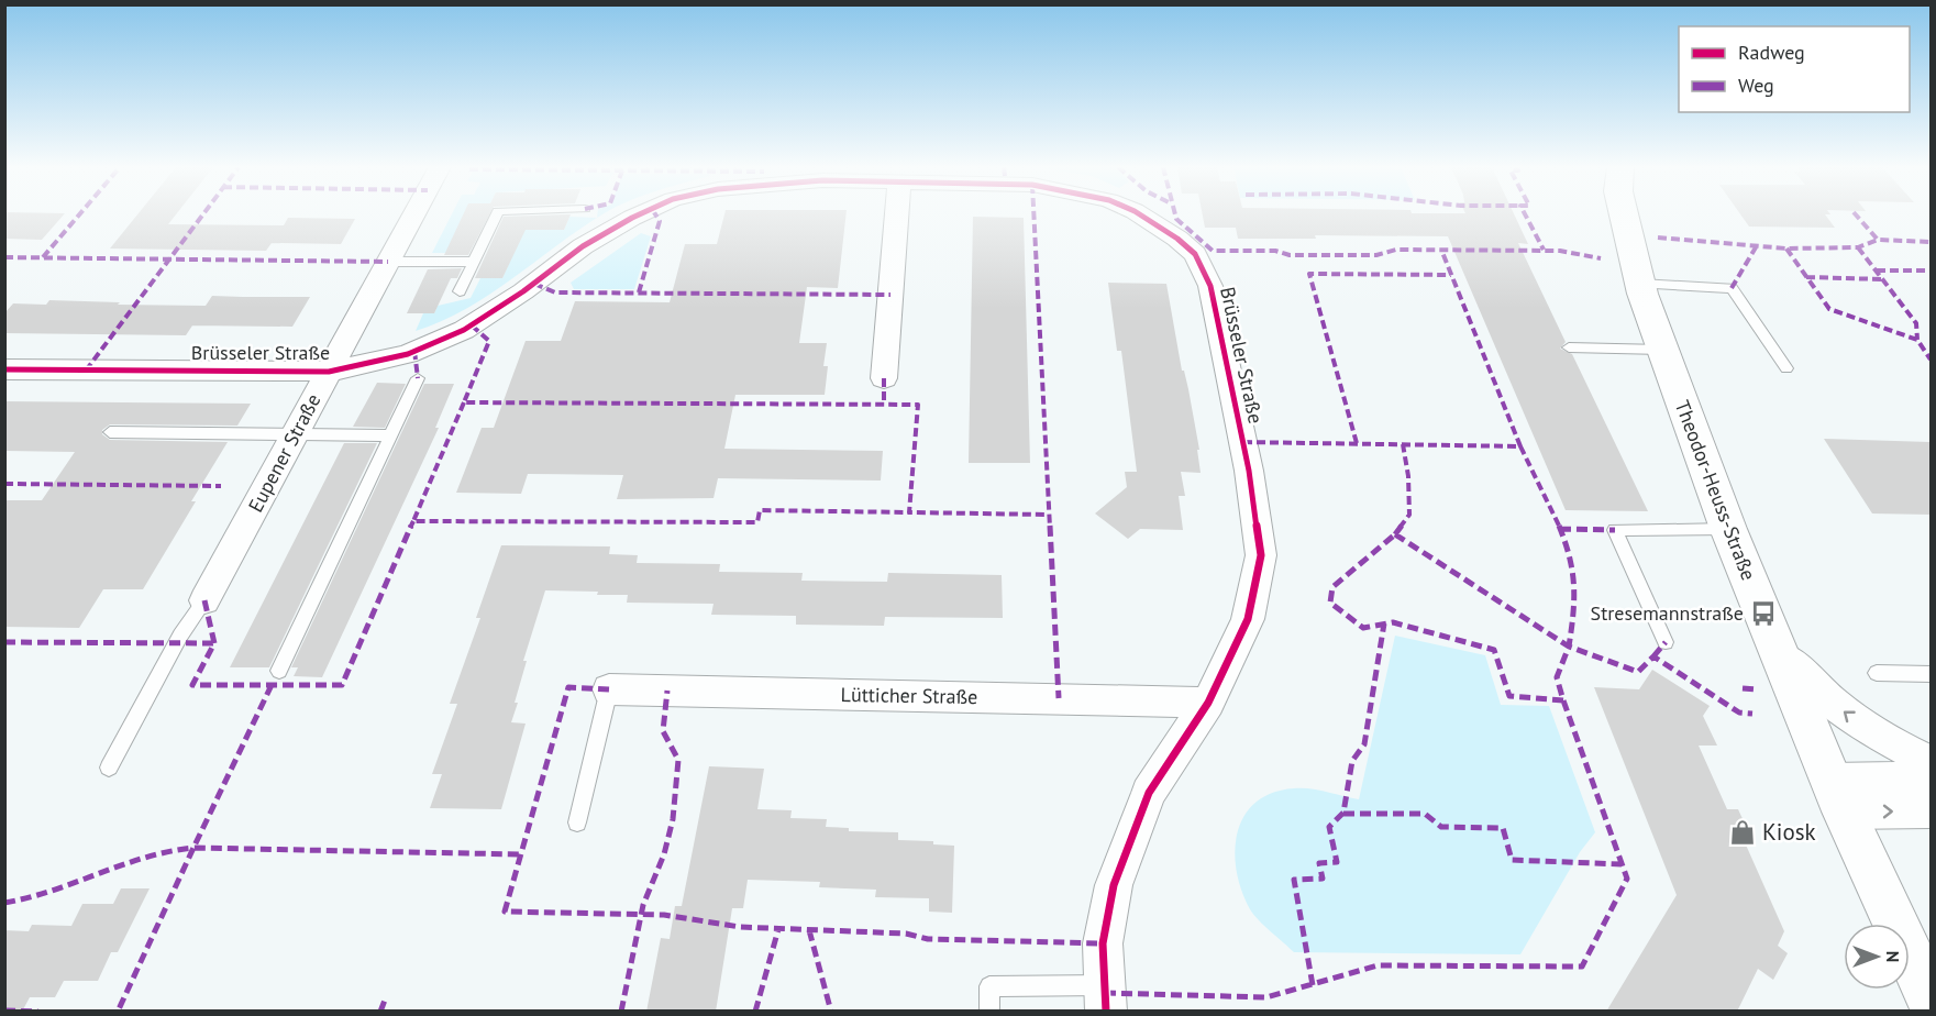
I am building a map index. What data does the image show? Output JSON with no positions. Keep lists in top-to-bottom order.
{
  "streets": {
    "street": [
      "Brüsseler Straße",
      "Eupener Straße",
      "Theodor-Heuss-Straße",
      "Lütticher Straße"
    ]
  },
  "crossings": [
    ["Brüsseler Straße", "Eupener Straße"],
    ["Brüsseler Straße", "Lütticher Straße"]
  ],
  "places": {
    "bus stop": ["Stresemannstraße"],
    "shop": ["Kiosk"]
  },
  "legend": ["Radweg", "Weg"],
  "north": "right"
}
